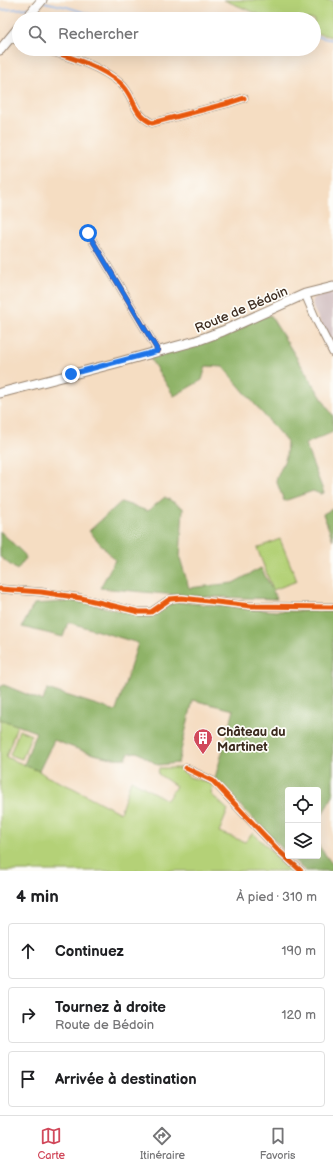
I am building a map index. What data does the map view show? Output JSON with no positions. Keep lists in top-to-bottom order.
{
  "streets": {
    "main road": ["Route de Bédoin"]
  },
  "places": {
    "building": ["Château du Martinet"]
  },
  "page": {
    "search": "Rechercher",
    "heading": ["4 min", "À pied · 310 m"],
    "list": [
      ["Continuez", "190 m"],
      ["Tournez à droite", "Route de Bédoin", "120 m"],
      "Arrivée à destination"
    ],
    "nav": ["Carte", "Itinéraire", "Favoris"]
  }
}
